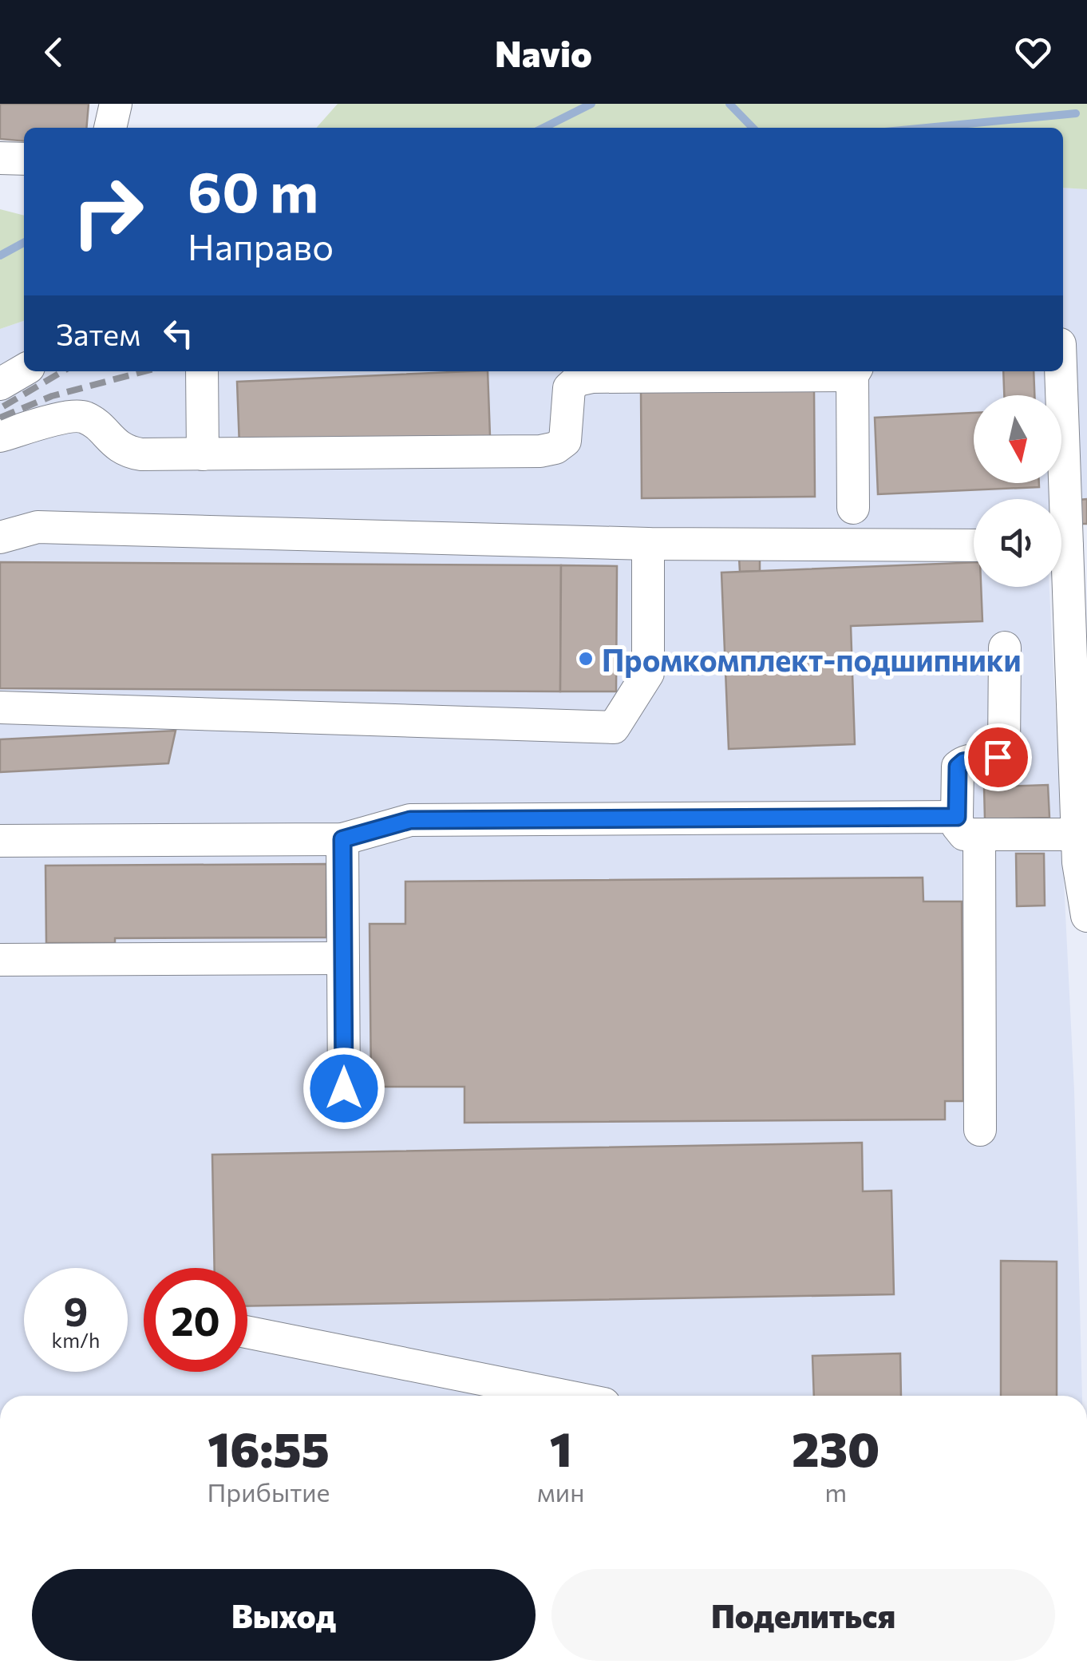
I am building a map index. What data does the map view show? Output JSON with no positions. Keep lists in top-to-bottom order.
{
  "places": ["Промкомплект-подшипники"],
  "north": "bottom",
  "page": {
    "header": "Navio",
    "turn": ["60 m", "Направо"],
    "then": "Затем",
    "speed": "9 km/h",
    "limit": "20",
    "eta": [
      "16:55",
      "Прибытие",
      "1",
      "мин",
      "230",
      "m"
    ],
    "buttons": ["Выход", "Поделиться"]
  }
}
